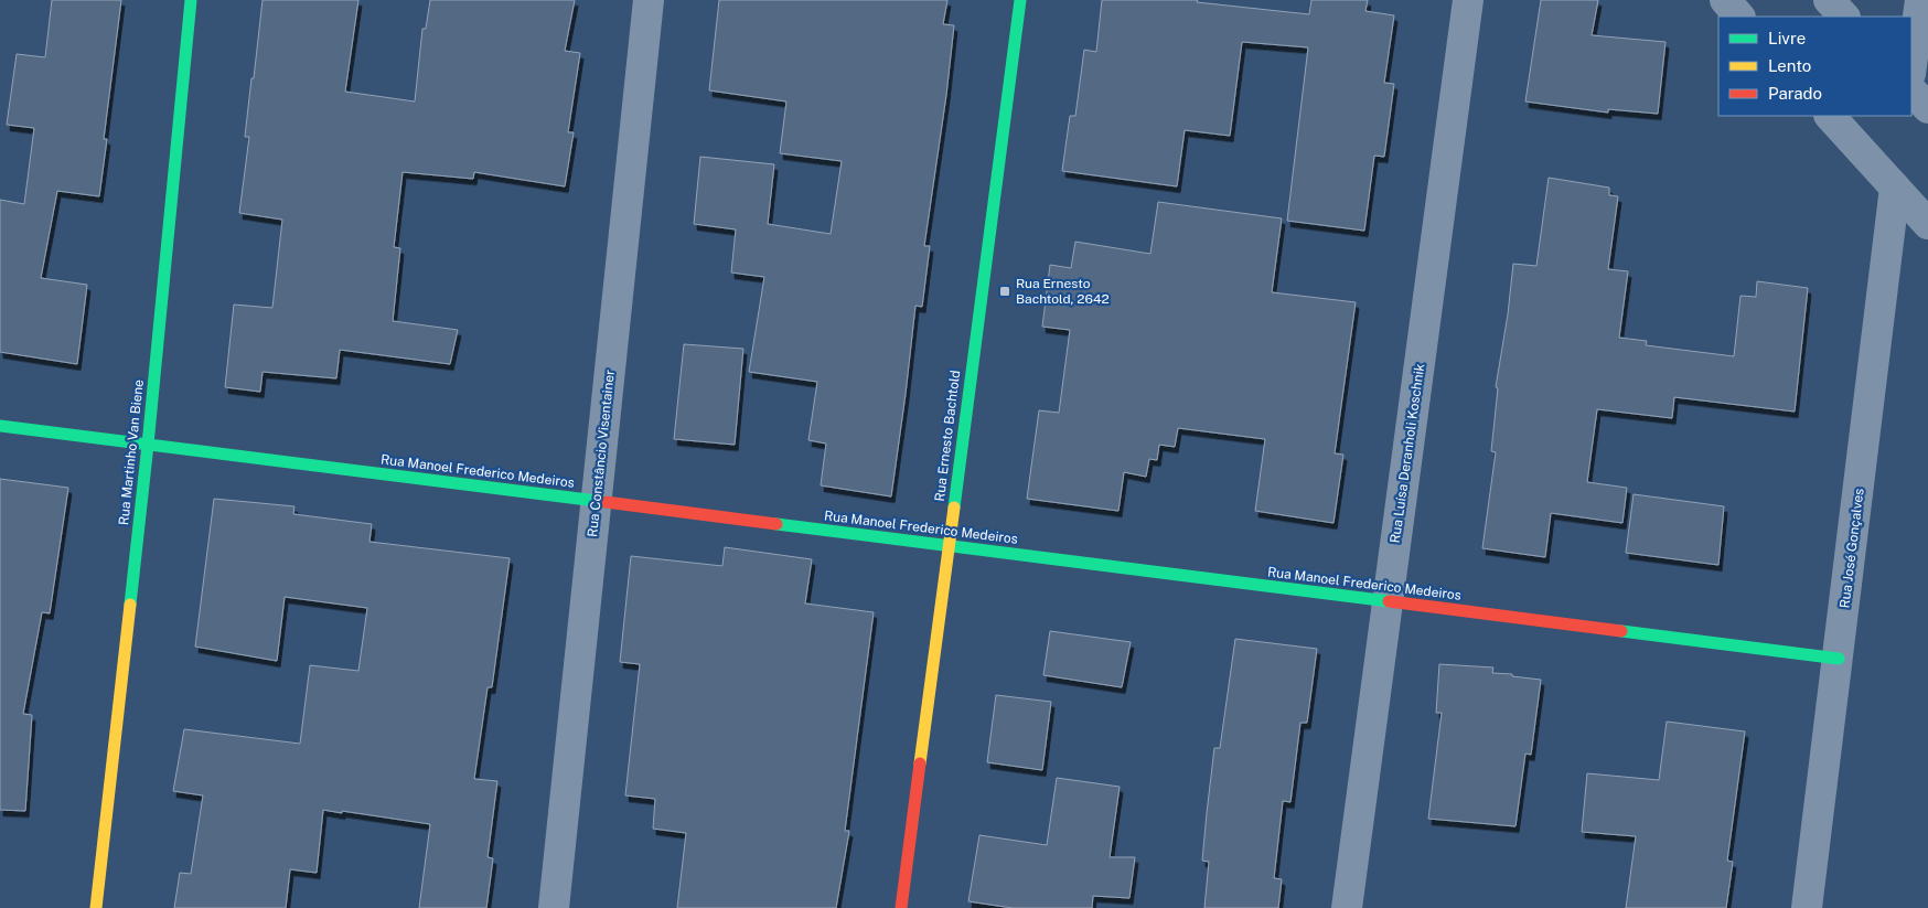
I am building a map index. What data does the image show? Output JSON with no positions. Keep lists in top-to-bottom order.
{
  "streets": {
    "street": [
      "Rua Ernesto Bachtold",
      "Rua Martinho Van Biene",
      "Rua Constâncio Visentainer",
      "Rua Luísa Deranholi Koschnik",
      "Rua Manoel Frederico Medeiros",
      "Rua José Gonçalves"
    ]
  },
  "crossings": [
    ["Rua Ernesto Bachtold", "Rua Manoel Frederico Medeiros"],
    ["Rua Martinho Van Biene", "Rua Manoel Frederico Medeiros"],
    ["Rua Constâncio Visentainer", "Rua Manoel Frederico Medeiros"],
    ["Rua Luísa Deranholi Koschnik", "Rua Manoel Frederico Medeiros"],
    ["Rua Manoel Frederico Medeiros", "Rua José Gonçalves"]
  ],
  "places": {
    "transit": ["Rua Ernesto Bachtold, 2642"]
  },
  "legend": ["Livre", "Lento", "Parado"]
}
